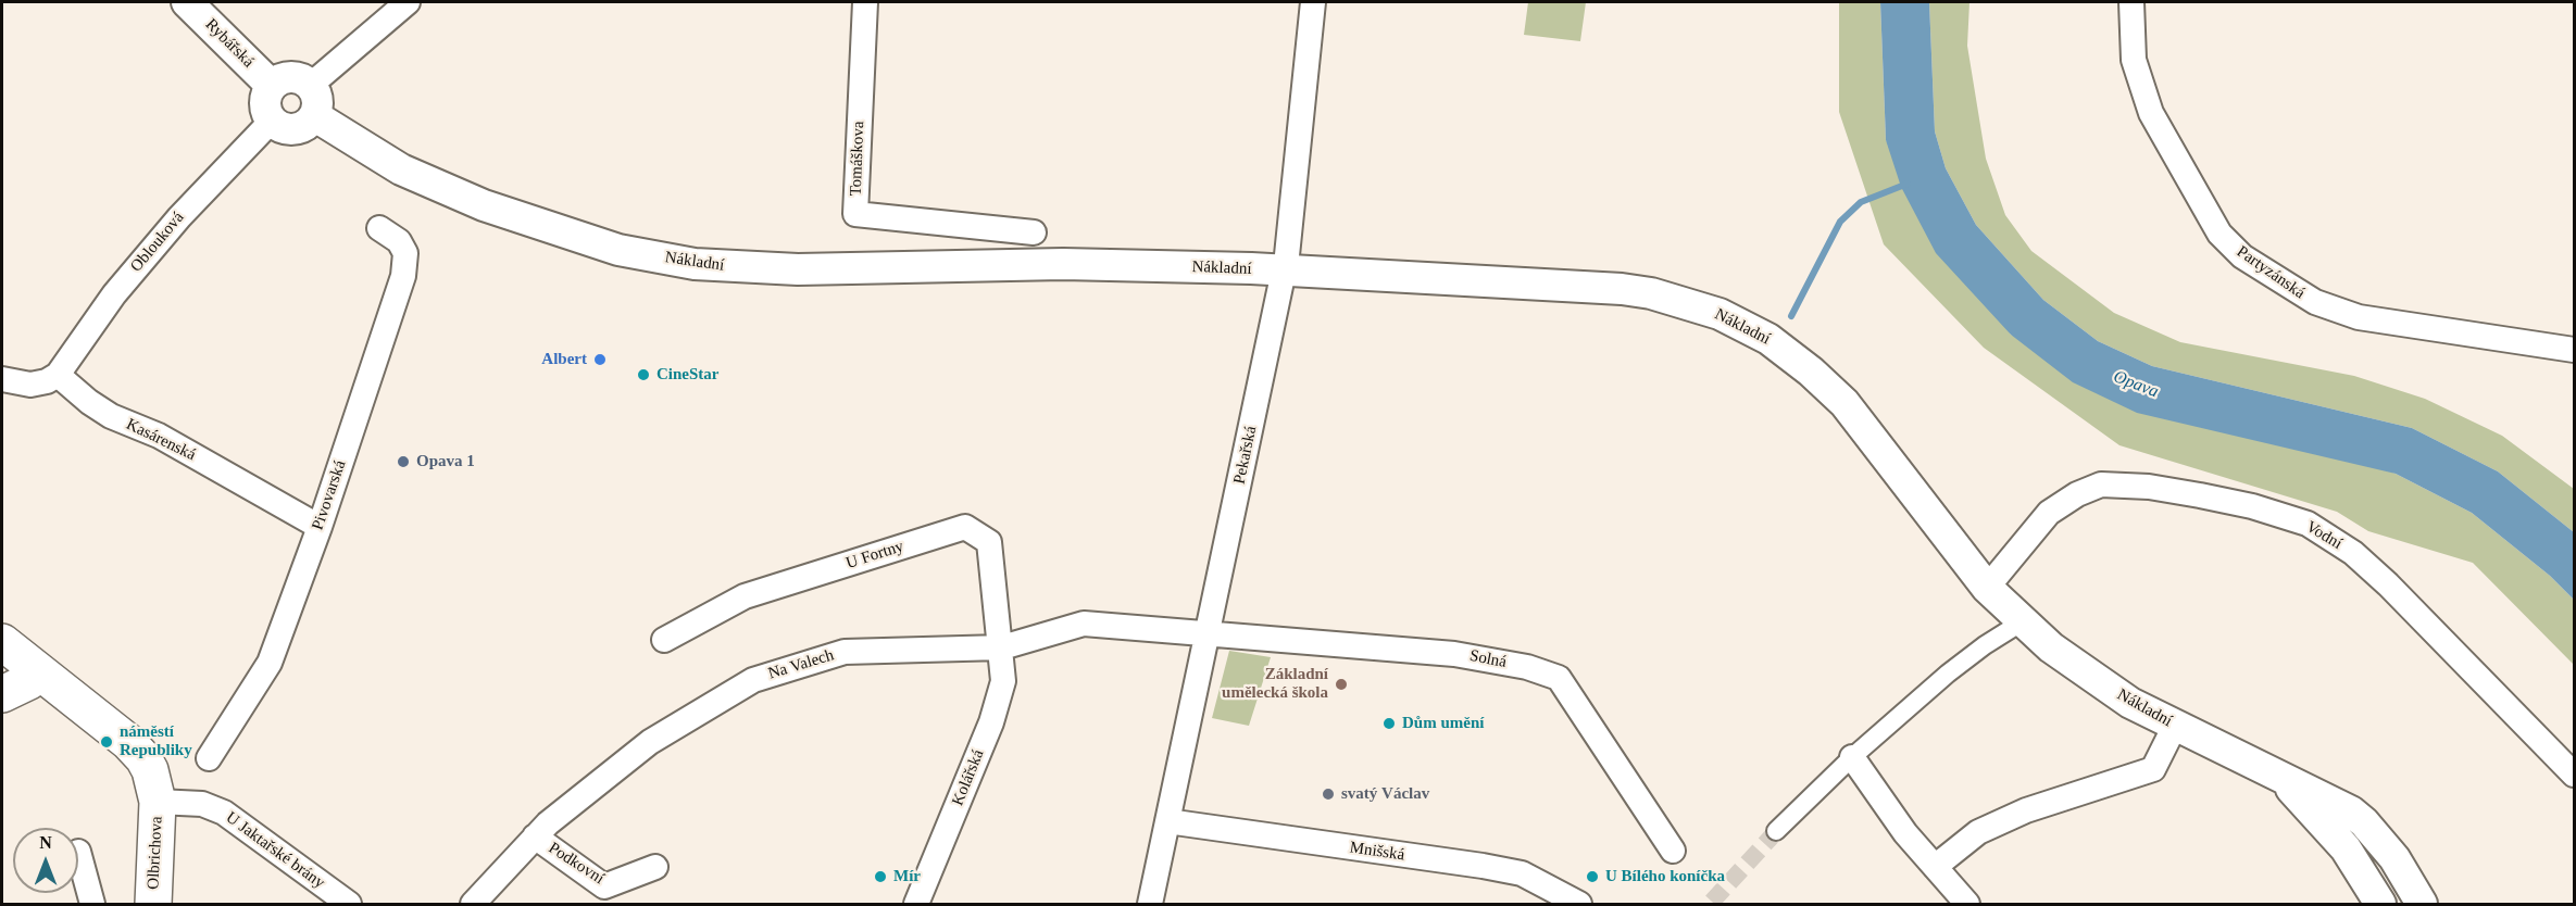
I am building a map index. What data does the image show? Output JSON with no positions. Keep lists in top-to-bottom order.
{
  "streets": {
    "main road": ["Olbrichova"],
    "street": [
      "Rybářská",
      "Tomáškova",
      "Oblouková",
      "Nákladní",
      "Partyzánská",
      "Kasárenská",
      "Pekařská",
      "Pivovarská",
      "Vodní",
      "U Fortny",
      "Solná",
      "Na Valech",
      "Kolářská",
      "U Jaktařské brány",
      "Mnišská",
      "Podkovní"
    ]
  },
  "crossings": [
    ["Rybářská", "Oblouková"],
    ["Rybářská", "Nákladní"],
    ["Oblouková", "Nákladní"],
    ["Oblouková", "Kasárenská"],
    ["Nákladní", "Pekařská"],
    ["Nákladní", "Vodní"],
    ["Kasárenská", "Pivovarská"],
    ["Pekařská", "Solná"],
    ["Pekařská", "Na Valech"],
    ["Pekařská", "Mnišská"],
    ["U Fortny", "Na Valech"],
    ["U Fortny", "Kolářská"],
    ["Solná", "Na Valech"],
    ["Na Valech", "Kolářská"],
    ["Na Valech", "Podkovní"],
    ["U Jaktařské brány", "Olbrichova"]
  ],
  "water": ["Opava"],
  "places": [
    "Albert",
    "CineStar",
    "Opava 1",
    "Základní umělecká škola",
    "Dům umění",
    "náměstí Republiky",
    "svatý Václav",
    "Mír",
    "U Bílého koníčka"
  ],
  "north": "top"
}
